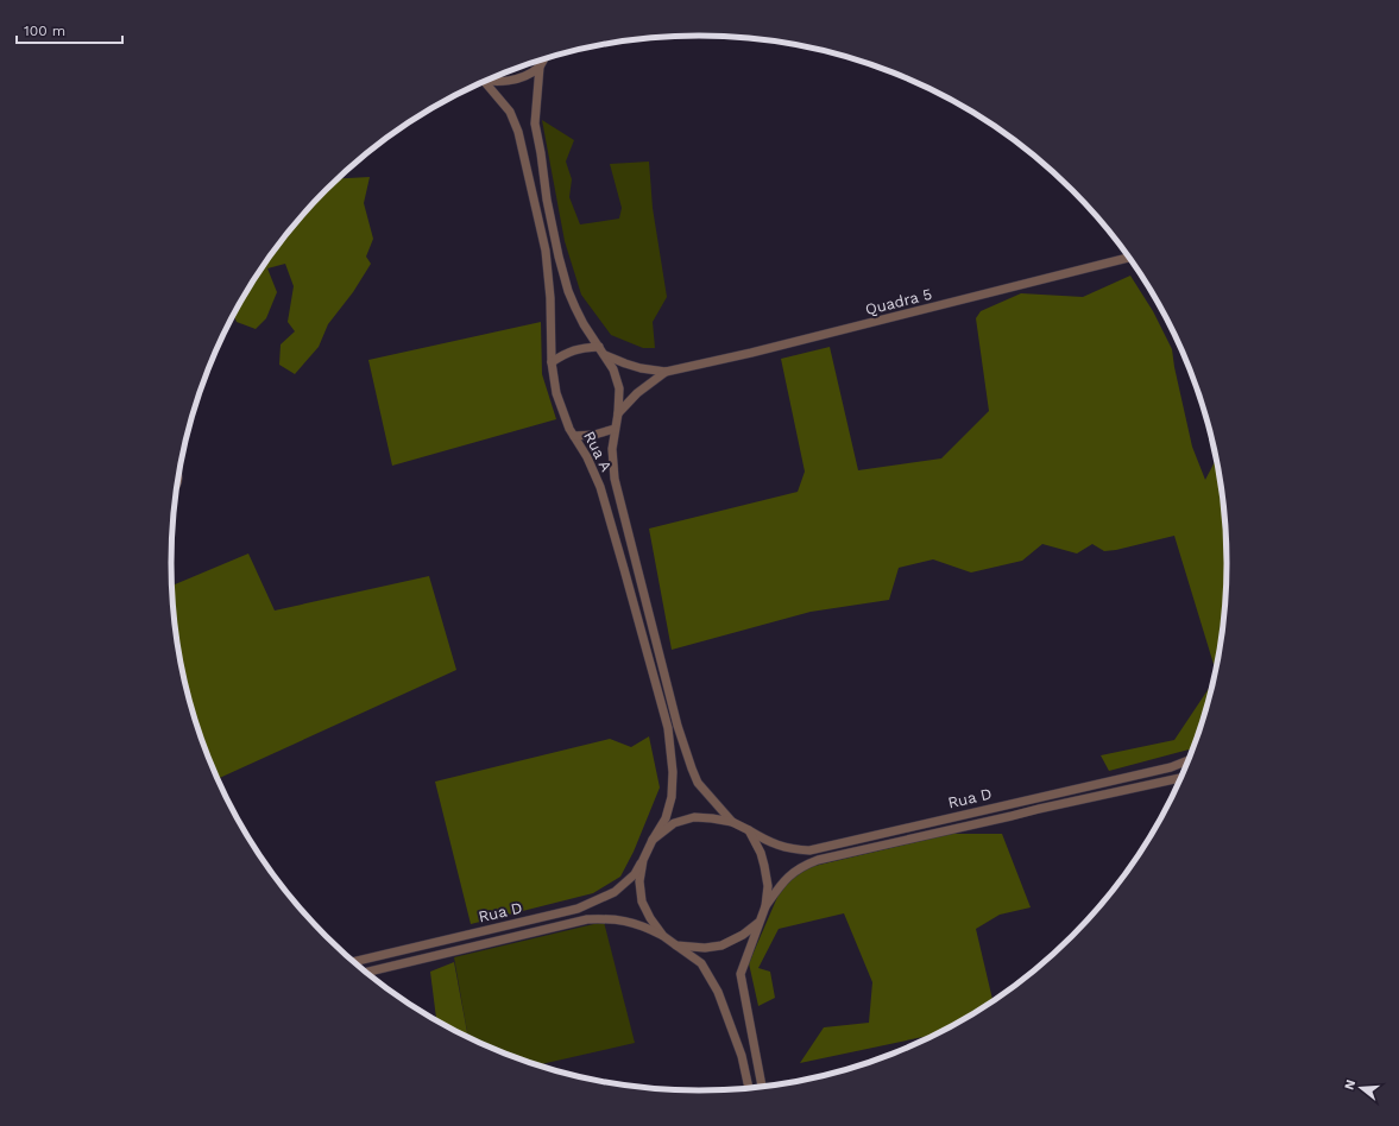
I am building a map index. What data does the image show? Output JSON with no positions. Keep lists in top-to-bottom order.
{
  "streets": {
    "street": ["Quadra 5", "Rua A", "Rua D"]
  },
  "crossings": [
    ["Quadra 5", "Rua A"],
    ["Rua A", "Rua D"]
  ],
  "scale_bar": "100 m",
  "north": "left"
}
